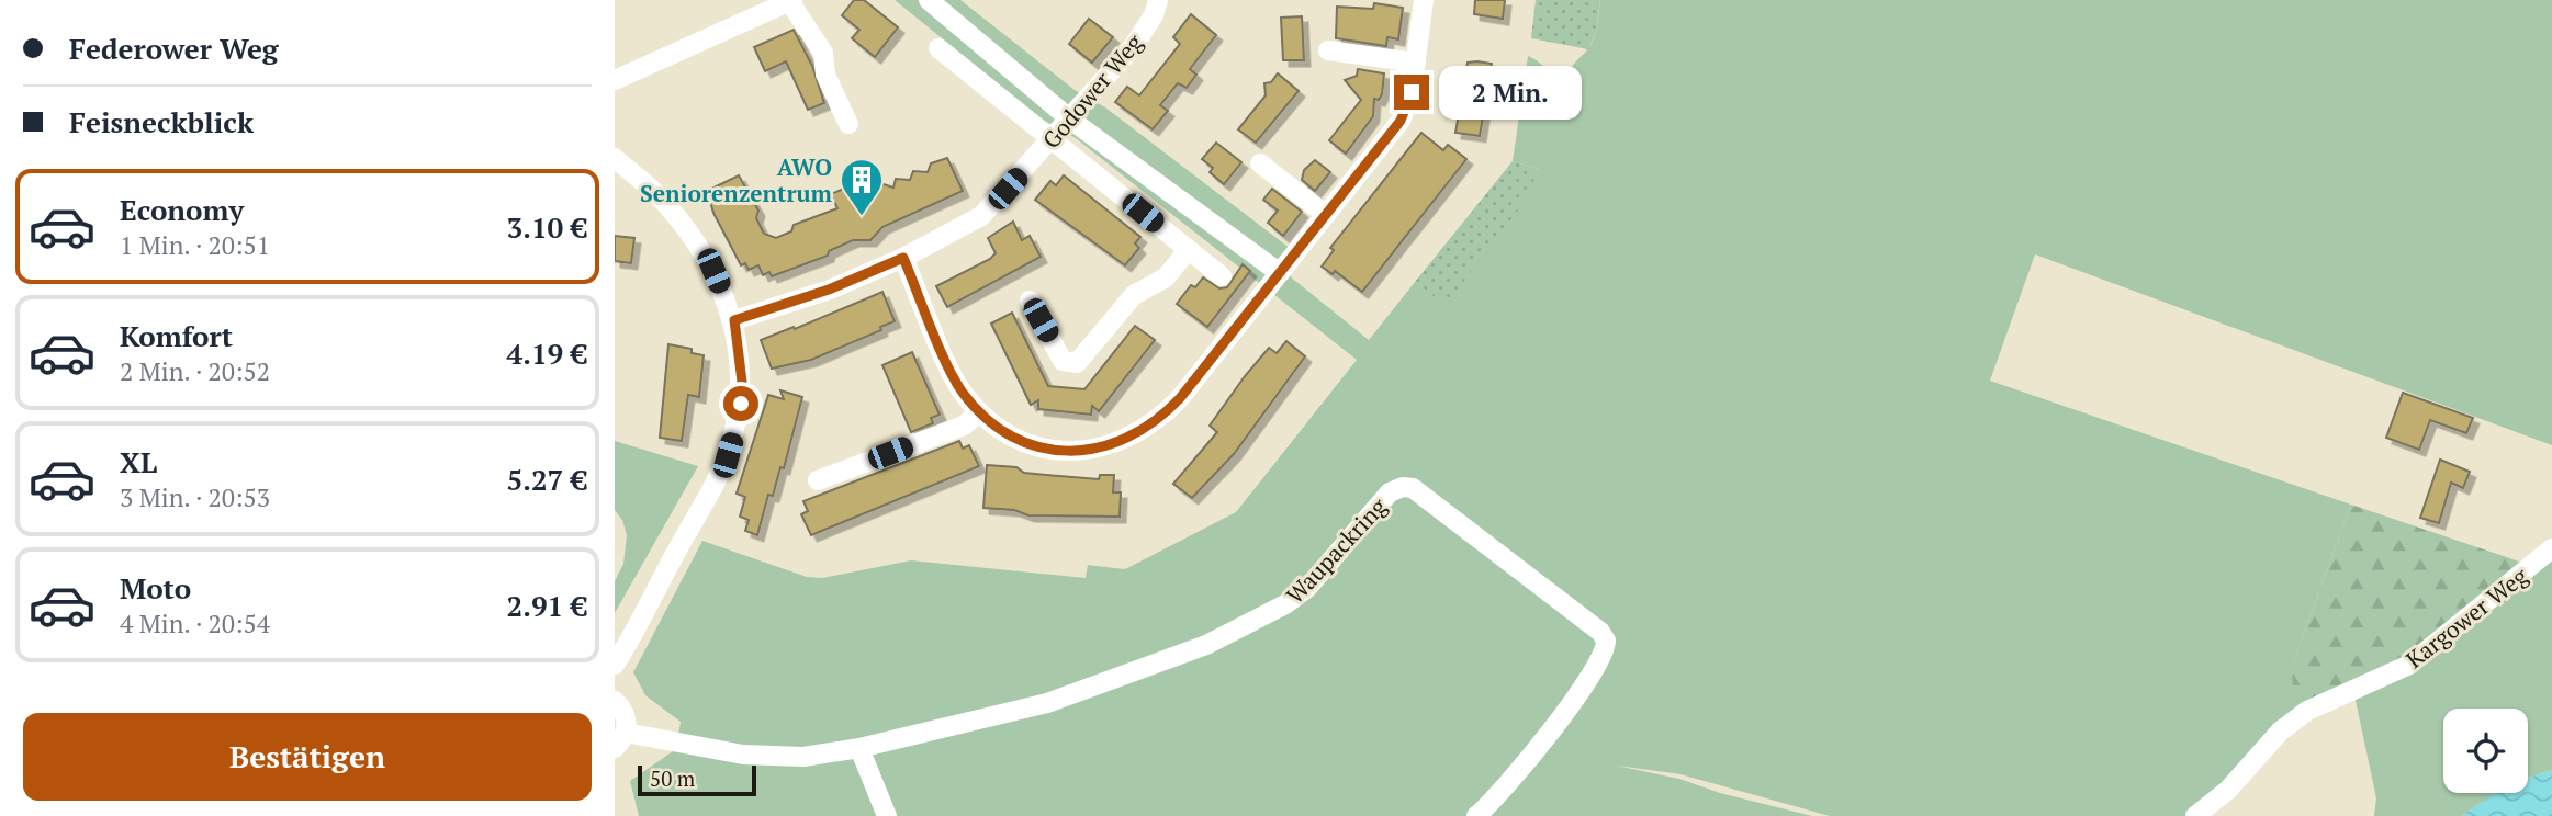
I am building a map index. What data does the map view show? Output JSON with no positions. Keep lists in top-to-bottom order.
{
  "streets": {
    "street": ["Godower Weg", "Waupackring", "Kargower Weg"]
  },
  "places": {
    "building": ["AWO Seniorenzentrum"]
  },
  "scale_bar": "50 m",
  "page": {
    "banner": ["Federower Weg", "Feisneckblick"],
    "bubble": "2 Min.",
    "list": [
      {
        "name": "Economy",
        "note": "1 Min. · 20:51",
        "value": "3.10 €"
      },
      {
        "name": "Komfort",
        "note": "2 Min. · 20:52",
        "value": "4.19 €"
      },
      {
        "name": "XL",
        "note": "3 Min. · 20:53",
        "value": "5.27 €"
      },
      {
        "name": "Moto",
        "note": "4 Min. · 20:54",
        "value": "2.91 €"
      }
    ],
    "buttons": "Bestätigen",
    "scale": "50 m"
  }
}
